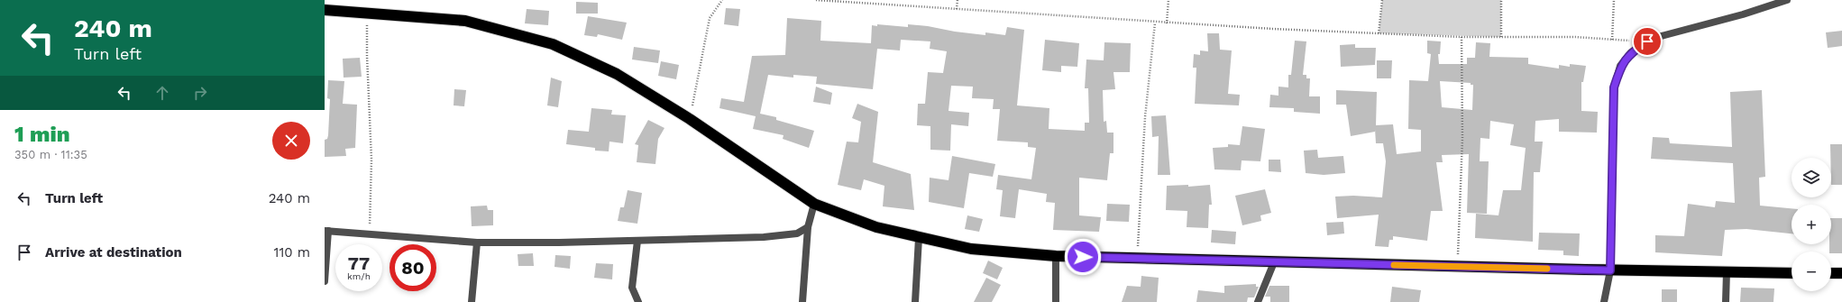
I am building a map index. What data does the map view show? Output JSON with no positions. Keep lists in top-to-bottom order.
{
  "page": {
    "turn": ["240 m", "Turn left"],
    "heading": ["1 min", "350 m · 11:35"],
    "map_buttons": ["+", "−"],
    "list": [
      {
        "name": "Turn left",
        "value": "240 m"
      },
      {
        "name": "Arrive at destination",
        "value": "110 m"
      }
    ],
    "speed": "77 km/h",
    "limit": "80"
  }
}
